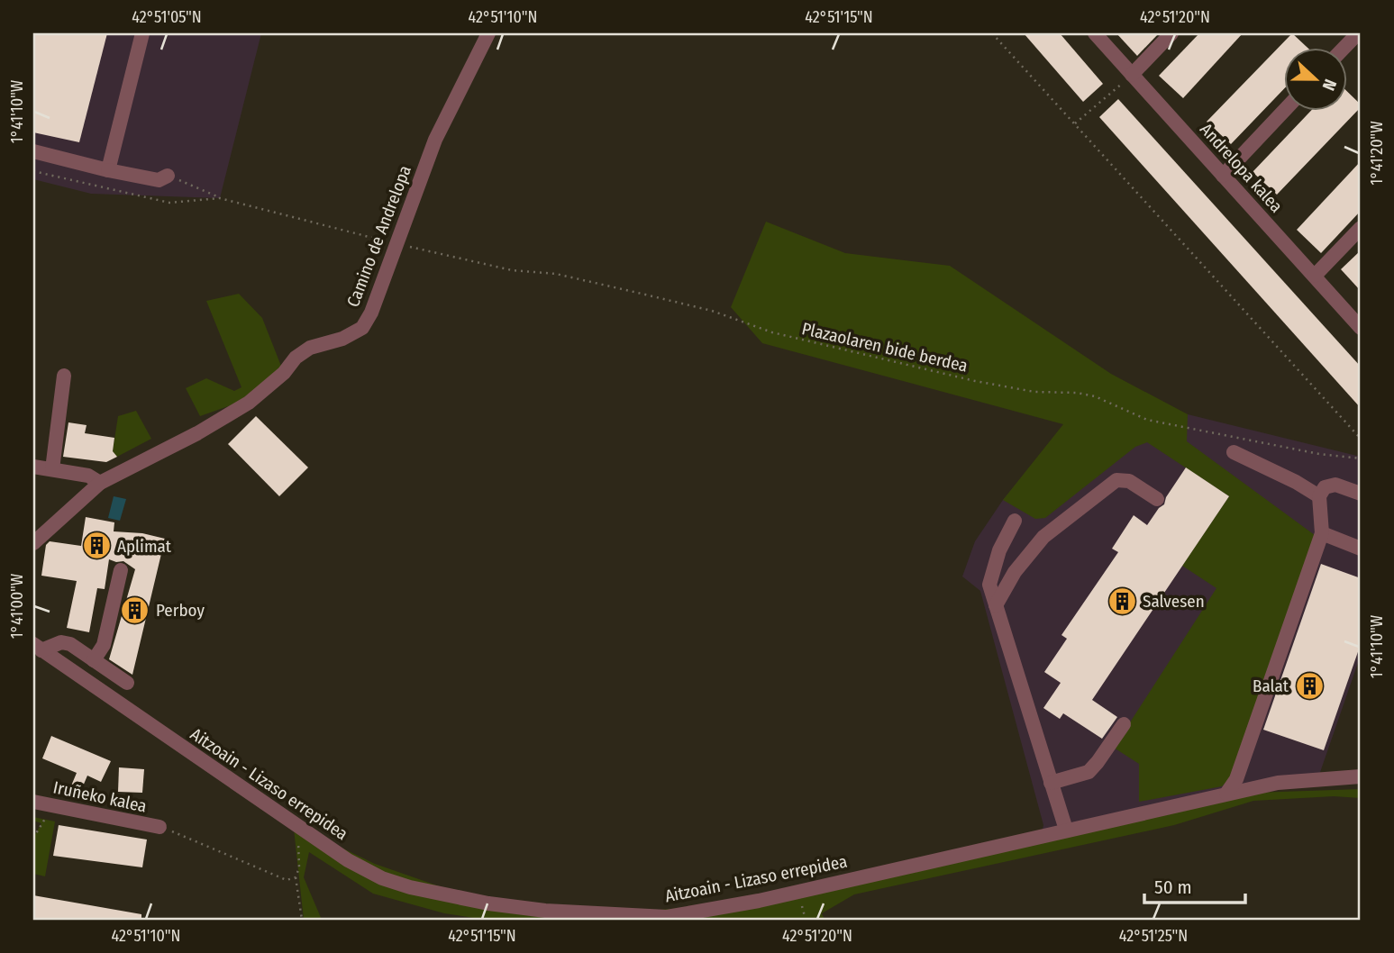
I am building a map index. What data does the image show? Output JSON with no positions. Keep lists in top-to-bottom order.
{
  "streets": {
    "street": [
      "Andrelopa kalea",
      "Camino de Andrelopa",
      "Aitzoain - Lizaso errepidea",
      "Iruñeko kalea"
    ],
    "path": ["Plazaolaren bide berdea"]
  },
  "places": {
    "building": [
      "Aplimat",
      "Salvesen",
      "Perboy",
      "Balat"
    ]
  },
  "scale_bar": "50 m",
  "north": "right",
  "coordinates": [
    "42°51'05\"N",
    "42°51'10\"N",
    "42°51'15\"N",
    "42°51'20\"N",
    "1°41'10\"W",
    "1°41'20\"W",
    "1°41'00\"W",
    "42°51'25\"N"
  ]
}
